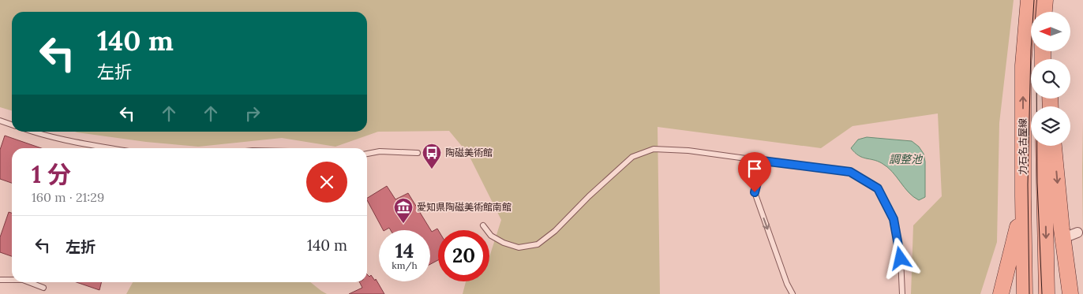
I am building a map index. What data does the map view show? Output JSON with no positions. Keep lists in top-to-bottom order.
{
  "streets": {
    "main road": ["力石名古屋線"]
  },
  "water": ["調整池"],
  "places": {
    "bus stop": ["陶磁美術館"],
    "museum": ["愛知県陶磁美術館南館"]
  },
  "north": "left",
  "page": {
    "turn": ["140 m", "左折"],
    "heading": ["1 分", "160 m · 21:29"],
    "list": [
      {
        "name": "左折",
        "value": "140 m"
      }
    ],
    "speed": "14 km/h",
    "limit": "20"
  }
}
